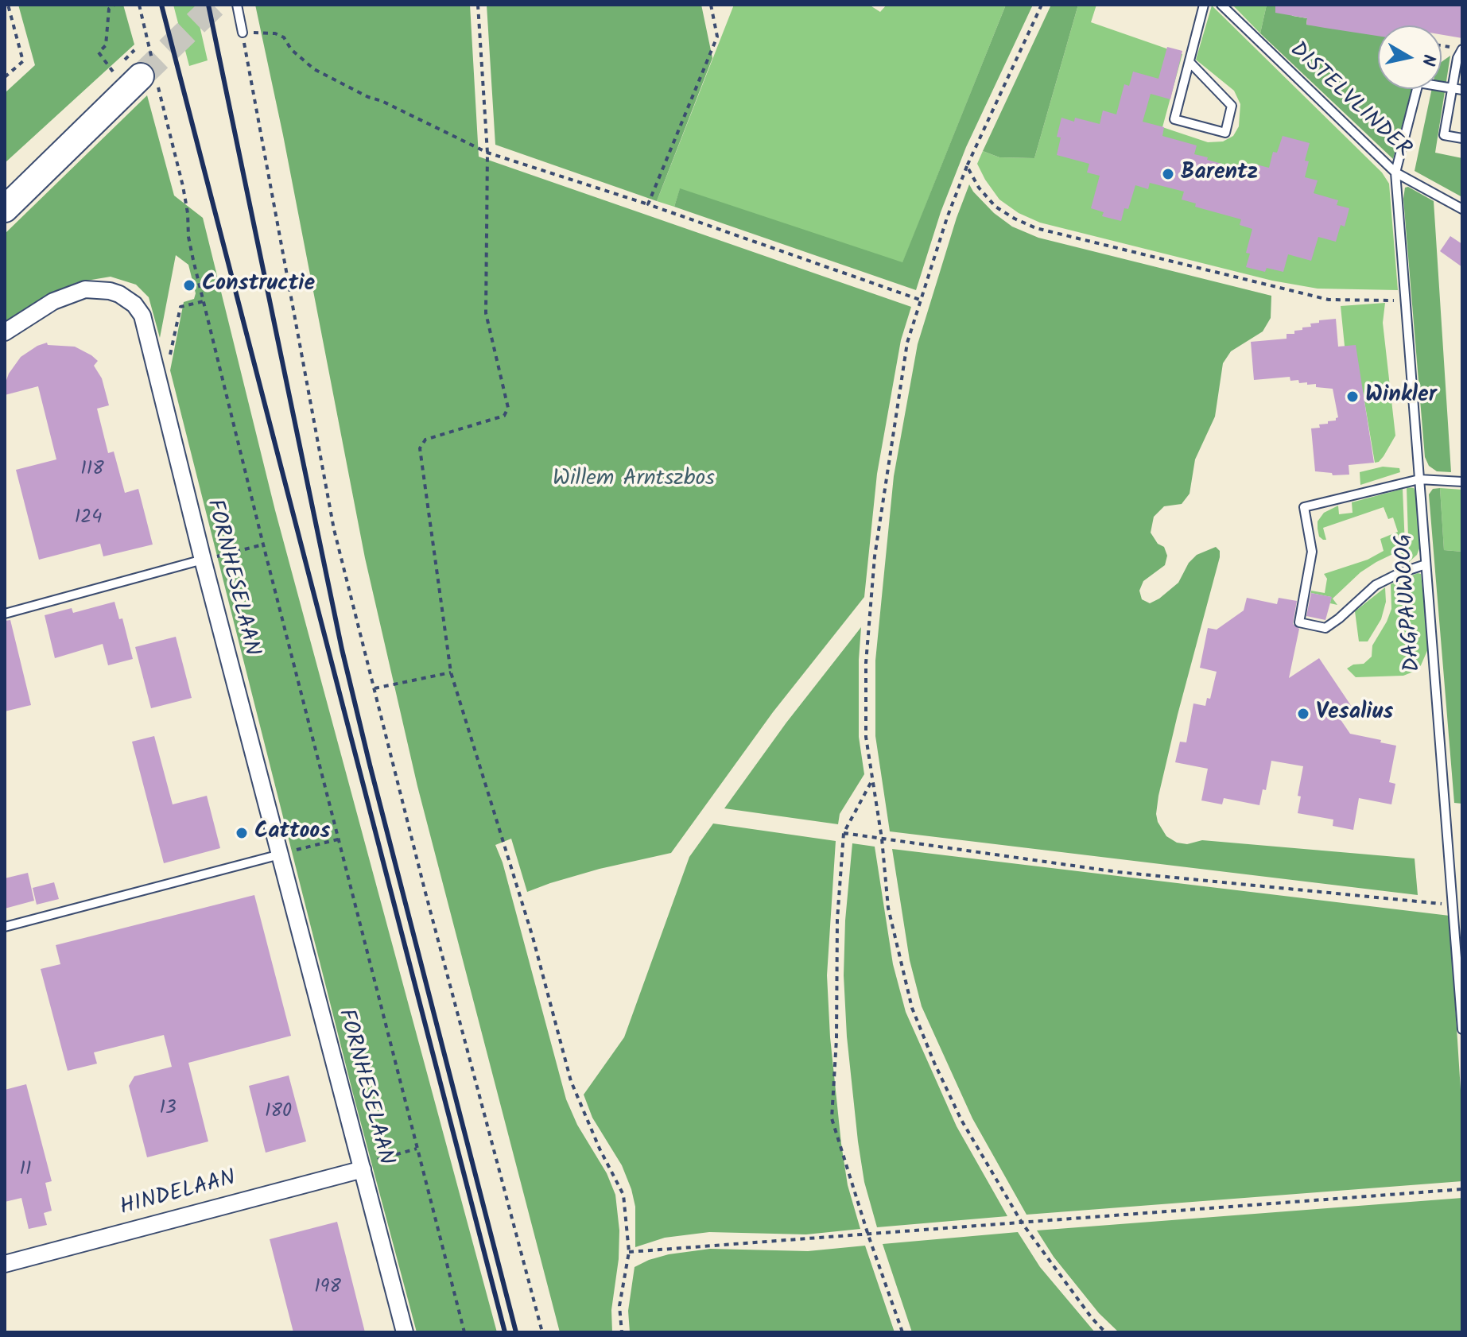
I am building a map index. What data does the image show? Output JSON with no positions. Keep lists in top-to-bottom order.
{
  "streets": {
    "street": ["FORNHESELAAN", "HINDELAAN"],
    "lane": ["DISTELVLINDER", "DAGPAUWOOG"]
  },
  "crossings": [
    ["DISTELVLINDER", "DAGPAUWOOG"],
    ["FORNHESELAAN", "HINDELAAN"]
  ],
  "parks": ["Willem Arntszbos"],
  "places": [
    "Barentz",
    "Constructie",
    "Winkler",
    "Vesalius",
    "Cattoos"
  ],
  "house_numbers": [
    "118",
    "124",
    "13",
    "180",
    "11",
    "198"
  ],
  "north": "right"
}
